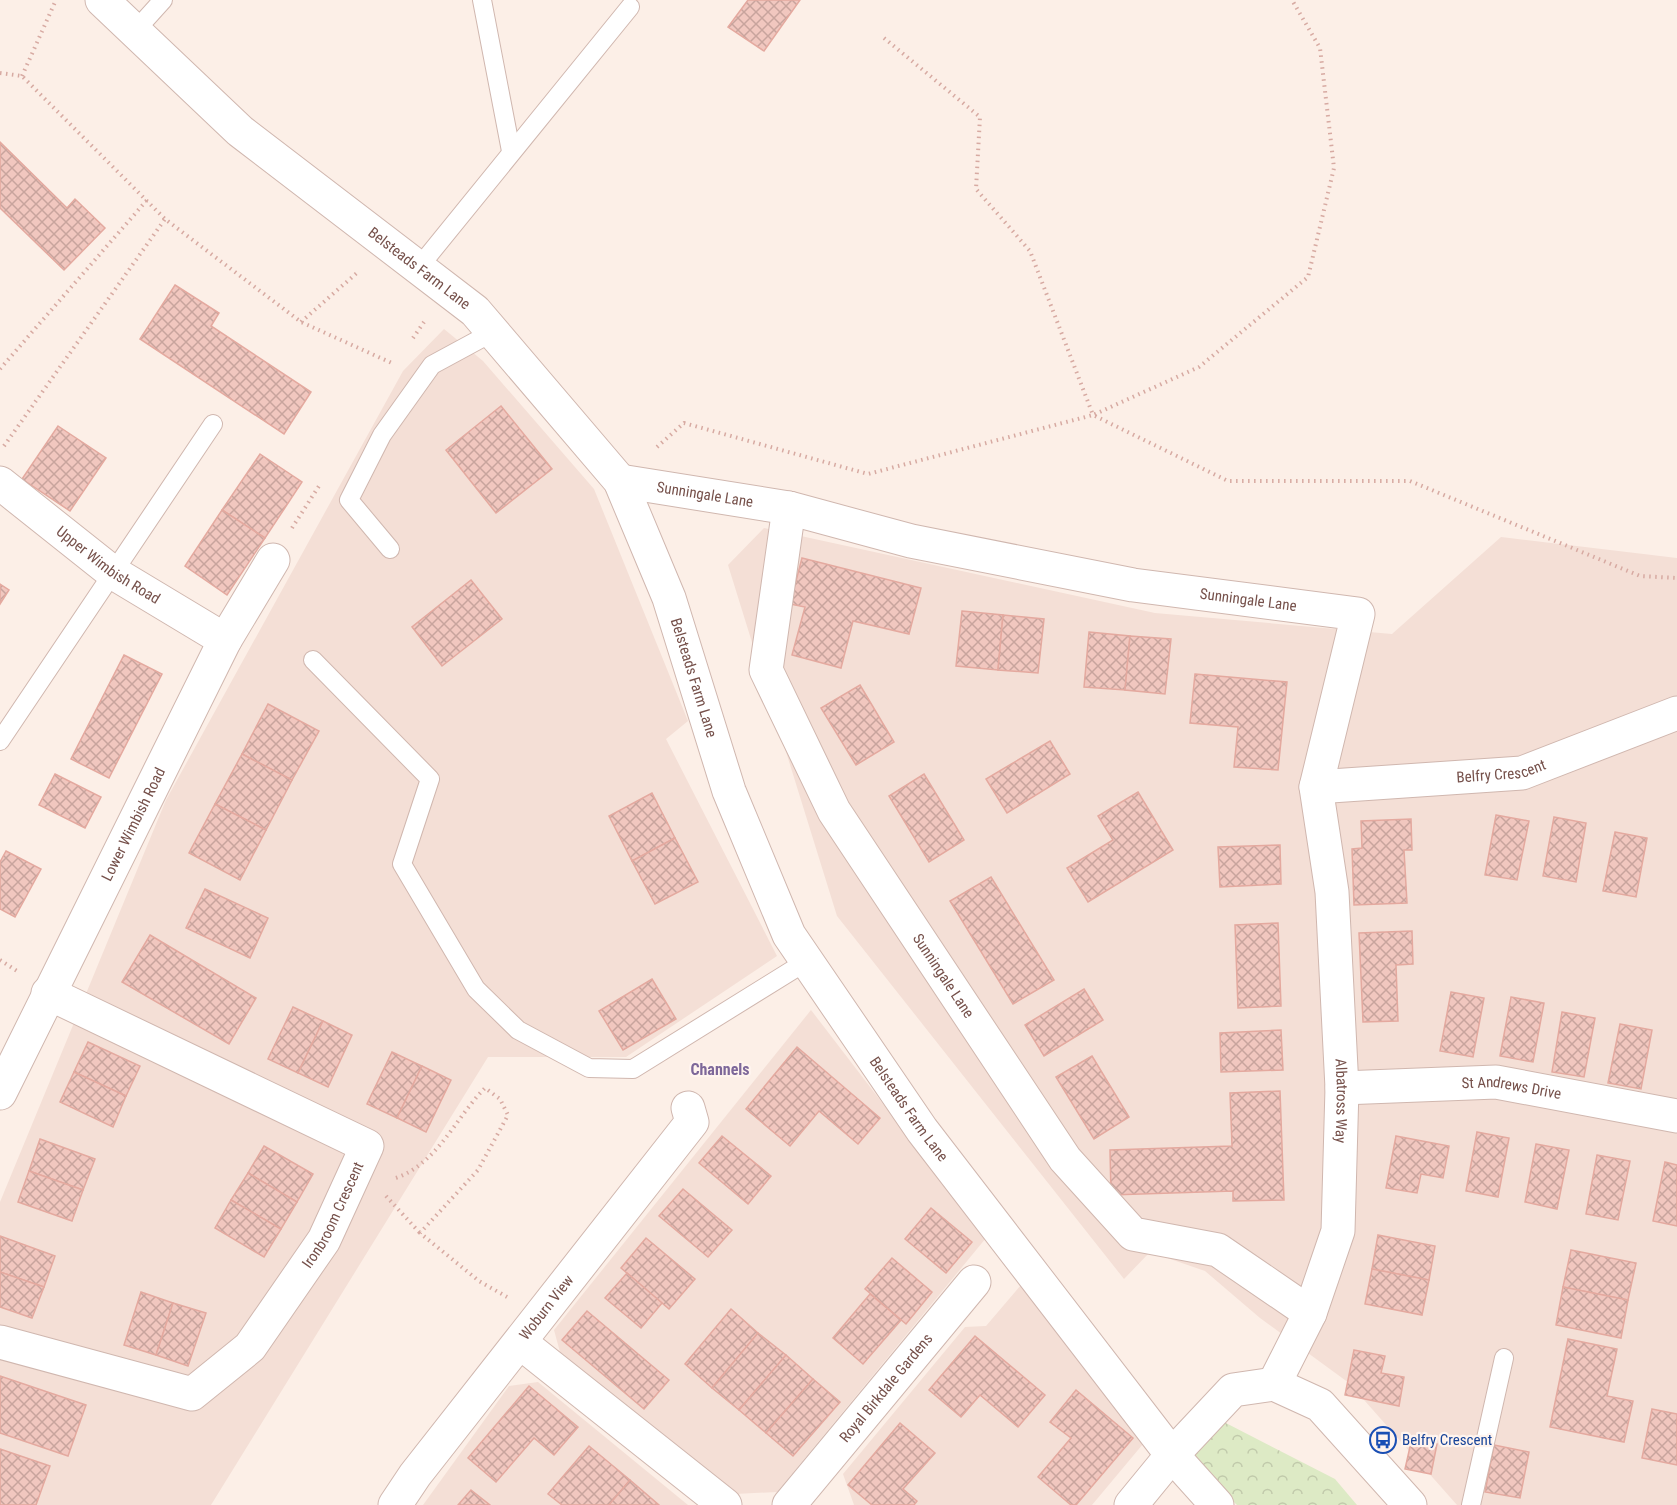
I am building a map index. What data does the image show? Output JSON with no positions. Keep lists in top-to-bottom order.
{
  "streets": {
    "street": [
      "Belsteads Farm Lane",
      "Sunningale Lane",
      "Upper Wimbish Road",
      "Belfry Crescent",
      "Lower Wimbish Road",
      "St Andrews Drive",
      "Albatross Way",
      "Ironbroom Crescent",
      "Woburn View",
      "Royal Birkdale Gardens"
    ]
  },
  "crossings": [
    ["Belsteads Farm Lane", "Sunningale Lane"],
    ["Sunningale Lane", "Albatross Way"],
    ["Upper Wimbish Road", "Lower Wimbish Road"],
    ["Belfry Crescent", "Albatross Way"],
    ["Lower Wimbish Road", "Ironbroom Crescent"],
    ["St Andrews Drive", "Albatross Way"]
  ],
  "districts": ["Channels"],
  "places": {
    "bus stop": ["Belfry Crescent"]
  }
}
